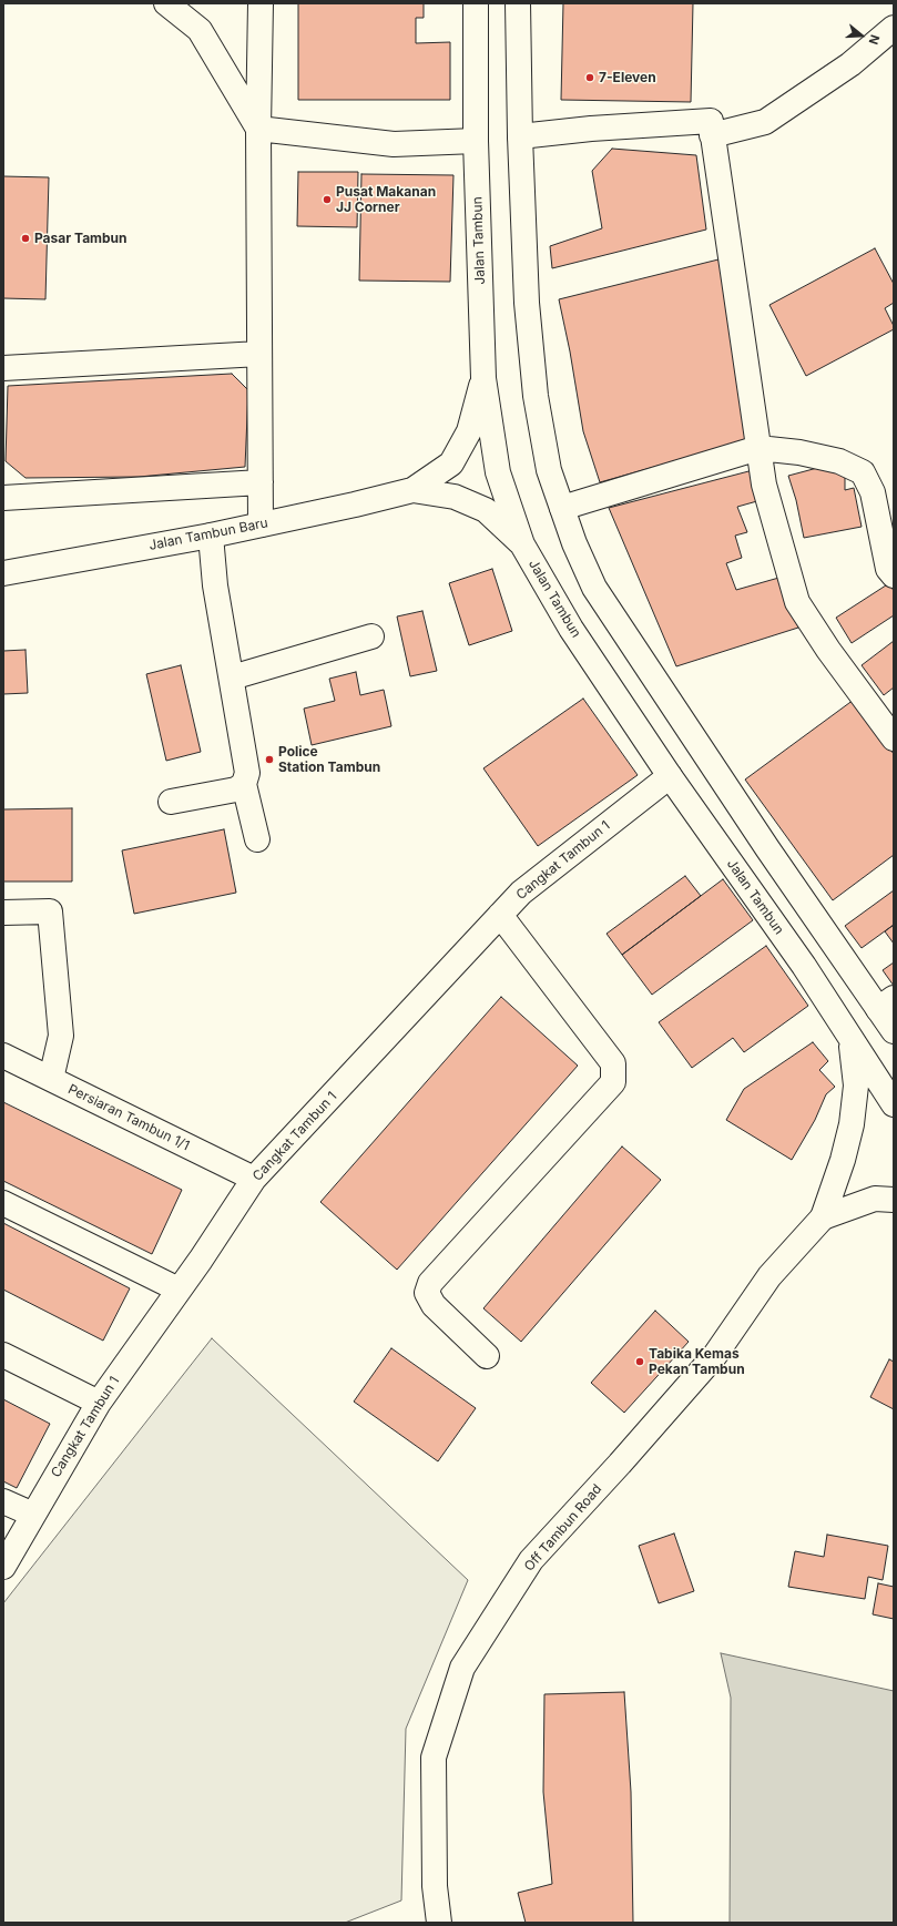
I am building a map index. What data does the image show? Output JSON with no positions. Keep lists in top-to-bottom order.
{
  "streets": {
    "street": [
      "Jalan Tambun",
      "Jalan Tambun Baru",
      "Cangkat Tambun 1",
      "Persiaran Tambun 1/1",
      "Off Tambun Road"
    ]
  },
  "crossings": [
    ["Jalan Tambun", "Cangkat Tambun 1"],
    ["Cangkat Tambun 1", "Persiaran Tambun 1/1"]
  ],
  "places": [
    "7-Eleven",
    "Pusat Makanan JJ Corner",
    "Pasar Tambun",
    "Police Station Tambun",
    "Tabika Kemas Pekan Tambun"
  ],
  "north": "right"
}
